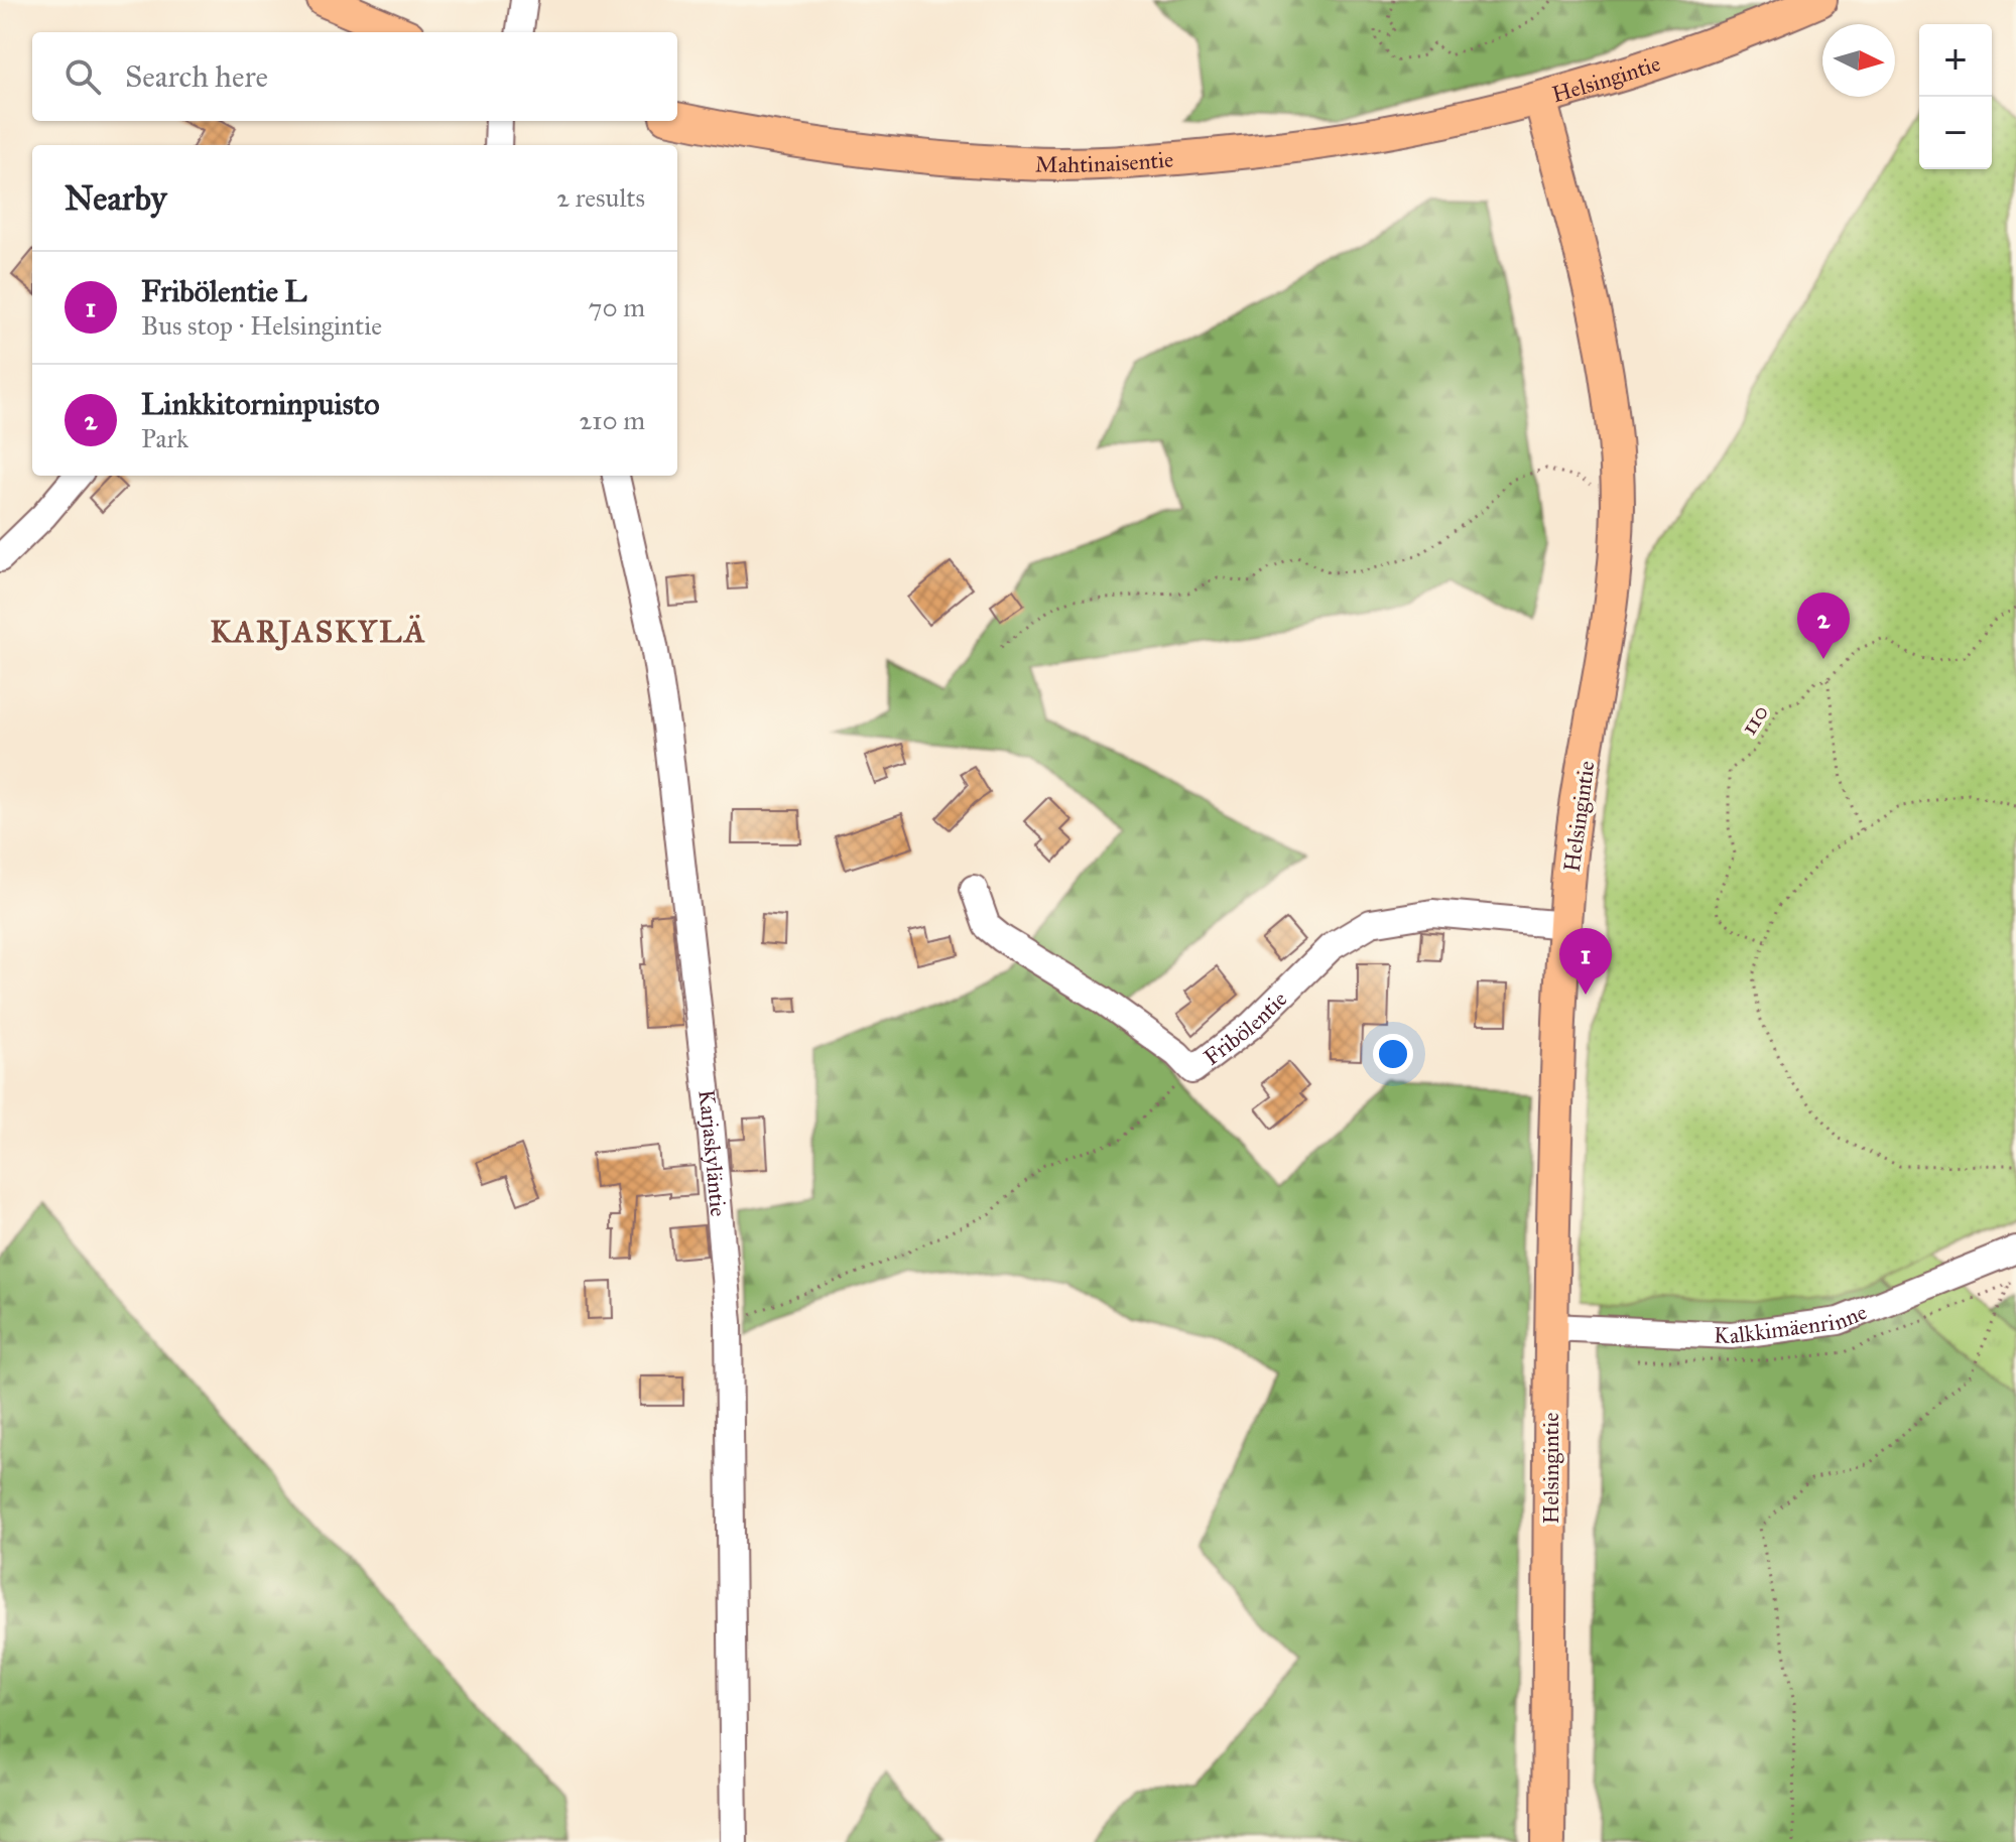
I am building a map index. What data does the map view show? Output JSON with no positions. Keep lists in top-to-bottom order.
{
  "streets": {
    "main road": ["Helsingintie", "Mahtinaisentie"],
    "street": ["Fribölentie", "Karjaskyläntie", "Kalkkimäenrinne"],
    "path": ["110"]
  },
  "crossings": [
    ["Helsingintie", "Mahtinaisentie"],
    ["Helsingintie", "Fribölentie"],
    ["Helsingintie", "Kalkkimäenrinne"]
  ],
  "districts": ["KARJASKYLÄ"],
  "north": "right",
  "page": {
    "map_buttons": ["+", "−"],
    "search": "Search here",
    "heading": ["Nearby", "2 results"],
    "list": [
      {
        "mark": "1",
        "name": "Fribölentie L",
        "note": "Bus stop · Helsingintie",
        "value": "70 m"
      },
      {
        "mark": "2",
        "name": "Linkkitorninpuisto",
        "note": "Park",
        "value": "210 m"
      }
    ],
    "pins": ["2", "1"]
  }
}
